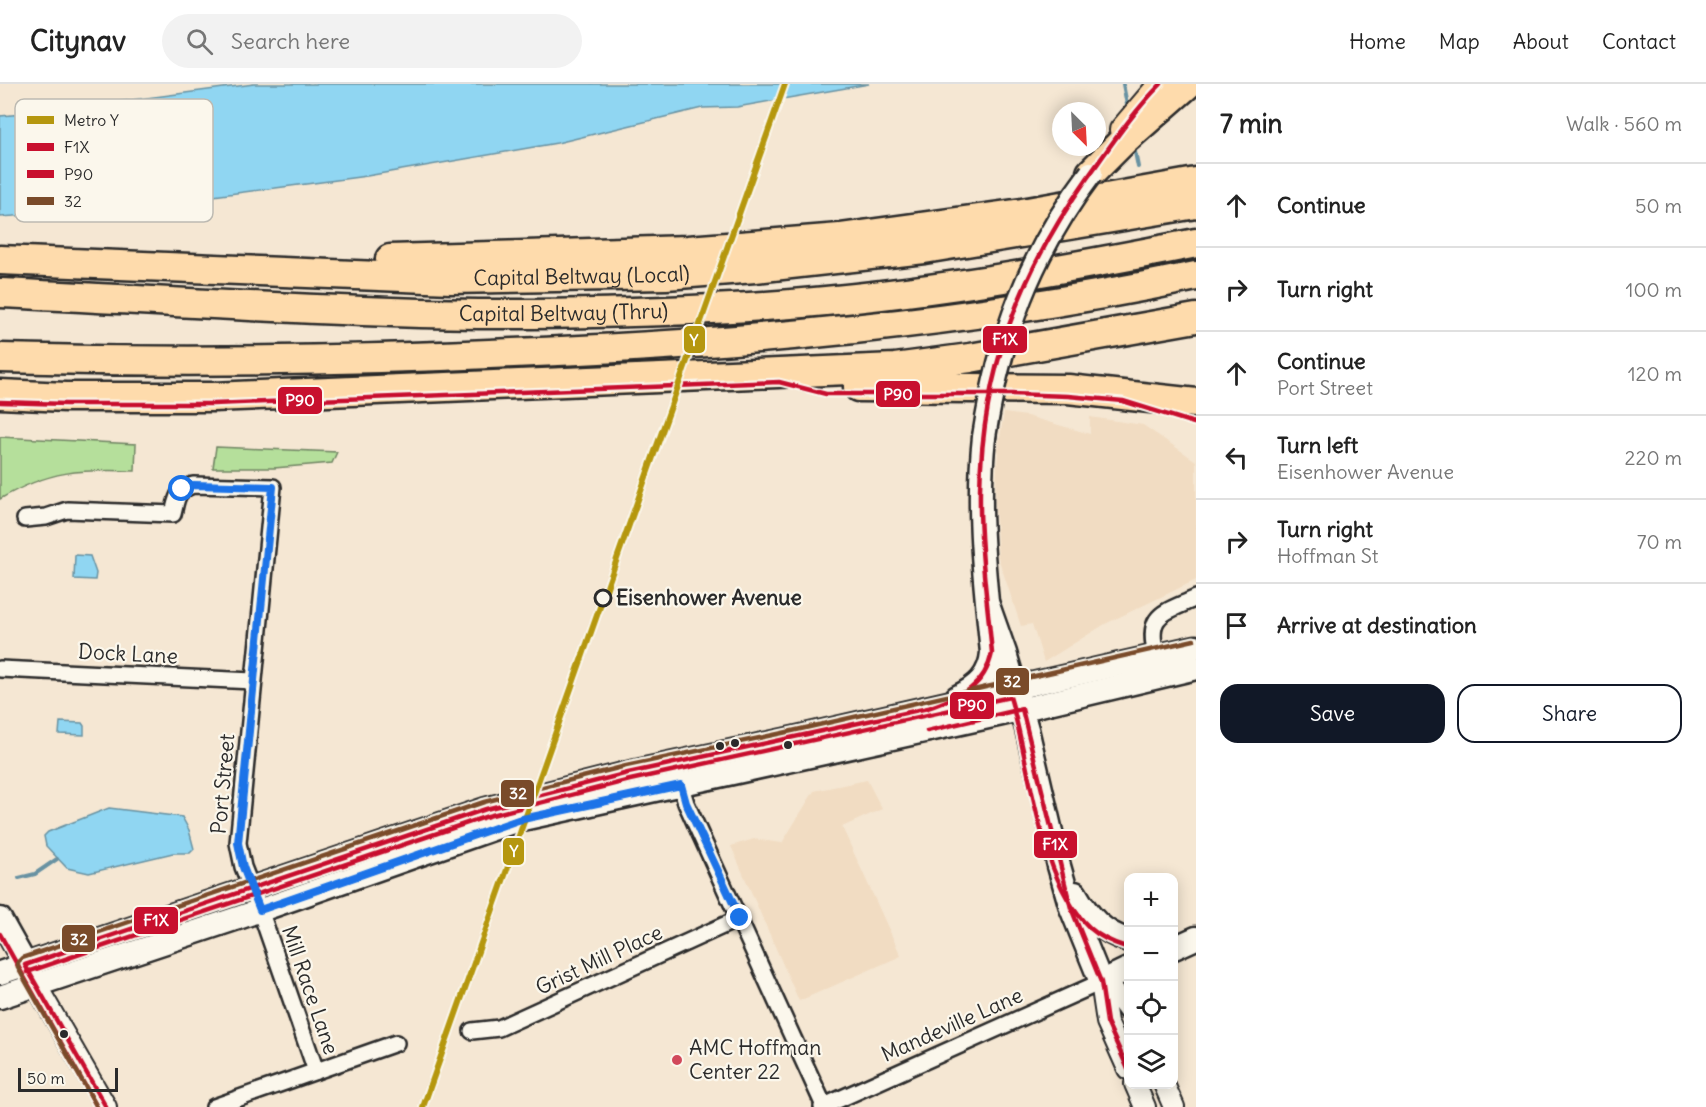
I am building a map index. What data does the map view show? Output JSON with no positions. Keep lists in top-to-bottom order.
{
  "streets": {
    "highway": ["Capital Beltway (Local)", "Capital Beltway (Thru)"],
    "street": [
      "Dock Lane",
      "Port Street",
      "Grist Mill Place",
      "Mill Race Lane",
      "Mandeville Lane"
    ]
  },
  "crossings": [
    ["Dock Lane", "Port Street"],
    ["Port Street", "Mill Race Lane"]
  ],
  "places": ["Eisenhower Avenue", "AMC Hoffman Center 22"],
  "lines": [
    "metro line Y",
    "transit line F1X",
    "transit line P90",
    "transit line 32"
  ],
  "legend": [
    "Metro Y",
    "F1X",
    "P90",
    "32"
  ],
  "scale_bar": "50 m",
  "north": "bottom right",
  "page": {
    "header": "Citynav",
    "search": "Search here",
    "nav": [
      "Home",
      "Map",
      "About",
      "Contact"
    ],
    "heading": ["7 min", "Walk · 560 m"],
    "list": [
      ["Continue", "50 m"],
      ["Turn right", "100 m"],
      ["Continue", "Port Street", "120 m"],
      ["Turn left", "Eisenhower Avenue", "220 m"],
      ["Turn right", "Hoffman St", "70 m"],
      "Arrive at destination"
    ],
    "buttons": ["Save", "Share"],
    "map_buttons": ["+", "−"],
    "scale": "50 m"
  }
}
